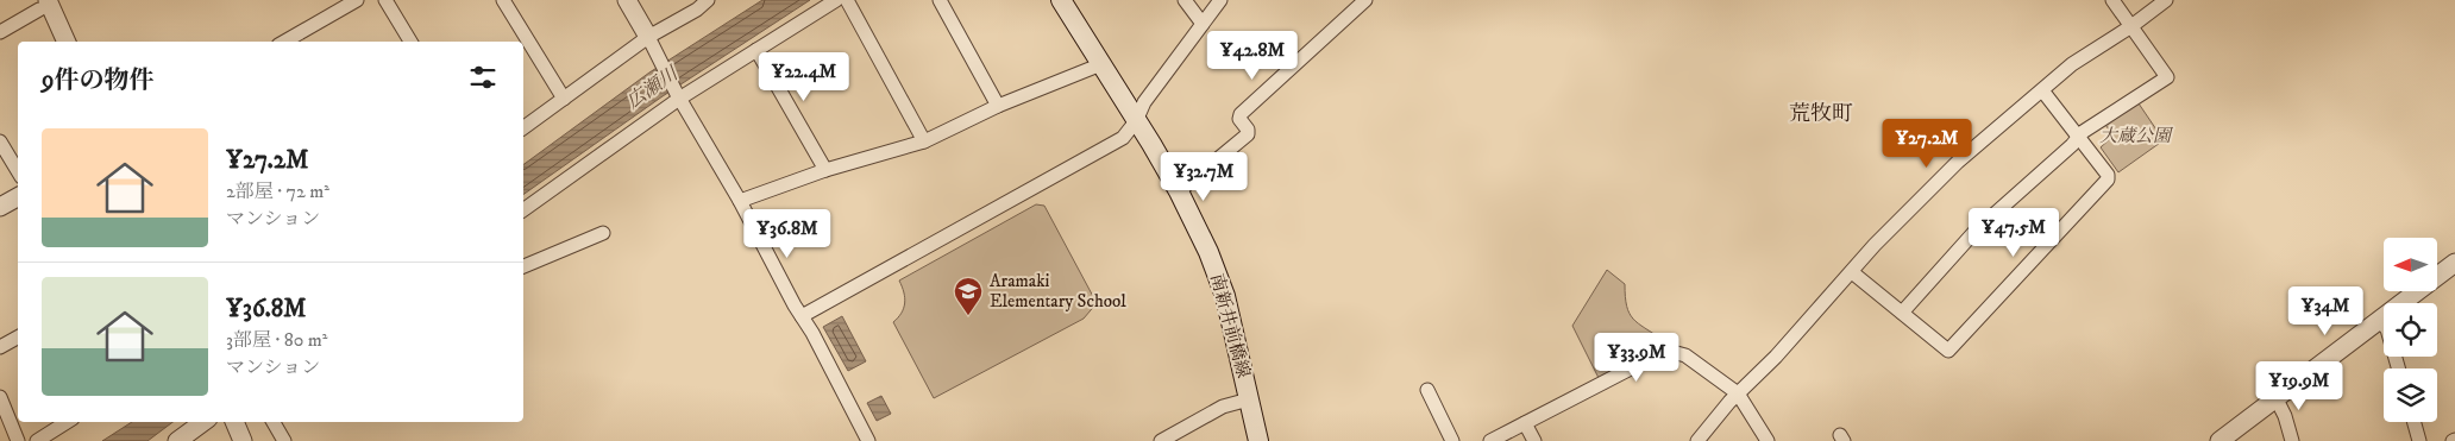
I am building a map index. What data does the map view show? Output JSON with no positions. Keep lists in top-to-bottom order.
{
  "streets": {
    "main road": ["南新井前橋線"]
  },
  "districts": ["荒牧町"],
  "water": ["広瀬川"],
  "parks": ["大蔵公園"],
  "places": {
    "school or university": ["Aramaki Elementary School"]
  },
  "north": "left",
  "page": {
    "price": [
      "¥42.8M",
      "¥22.4M",
      "¥27.2M",
      "¥32.7M",
      "¥47.5M",
      "¥36.8M",
      "¥34M",
      "¥33.9M",
      "¥19.9M"
    ],
    "heading": "9件の物件",
    "list": [
      {
        "name": "¥27.2M",
        "note": "2部屋 · 72 m² · マンション"
      },
      {
        "name": "¥36.8M",
        "note": "3部屋 · 80 m² · マンション"
      }
    ]
  }
}
